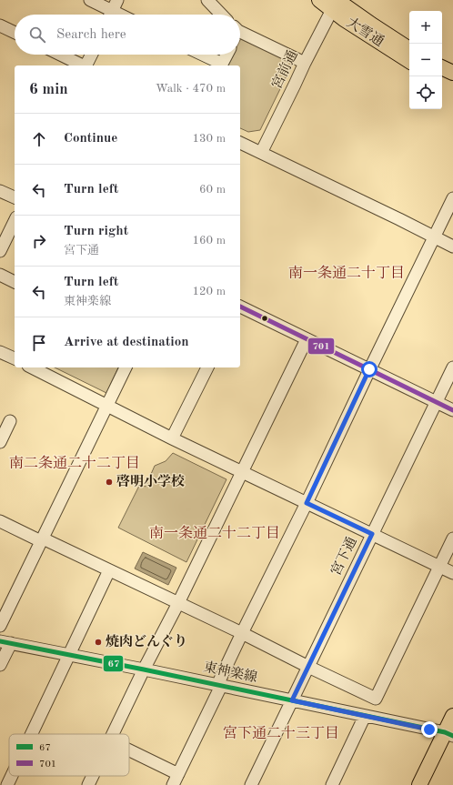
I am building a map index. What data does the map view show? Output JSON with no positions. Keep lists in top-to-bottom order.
{
  "streets": {
    "main road": ["大雪通"],
    "street": ["宮前通", "宮下通", "東神楽線"]
  },
  "crossings": [
    ["大雪通", "宮前通"],
    ["宮下通", "東神楽線"]
  ],
  "districts": [
    "南一条通二十丁目",
    "南二条通二十二丁目",
    "南一条通二十二丁目",
    "宮下通二十三丁目"
  ],
  "places": ["啓明小学校", "焼肉どんぐり"],
  "lines": ["transit line 701", "transit line 67"],
  "legend": ["67", "701"],
  "page": {
    "map_buttons": ["+", "−"],
    "search": "Search here",
    "heading": ["6 min", "Walk · 470 m"],
    "list": [
      ["Continue", "130 m"],
      ["Turn left", "60 m"],
      ["Turn right", "宮下通", "160 m"],
      ["Turn left", "東神楽線", "120 m"],
      "Arrive at destination"
    ]
  }
}
